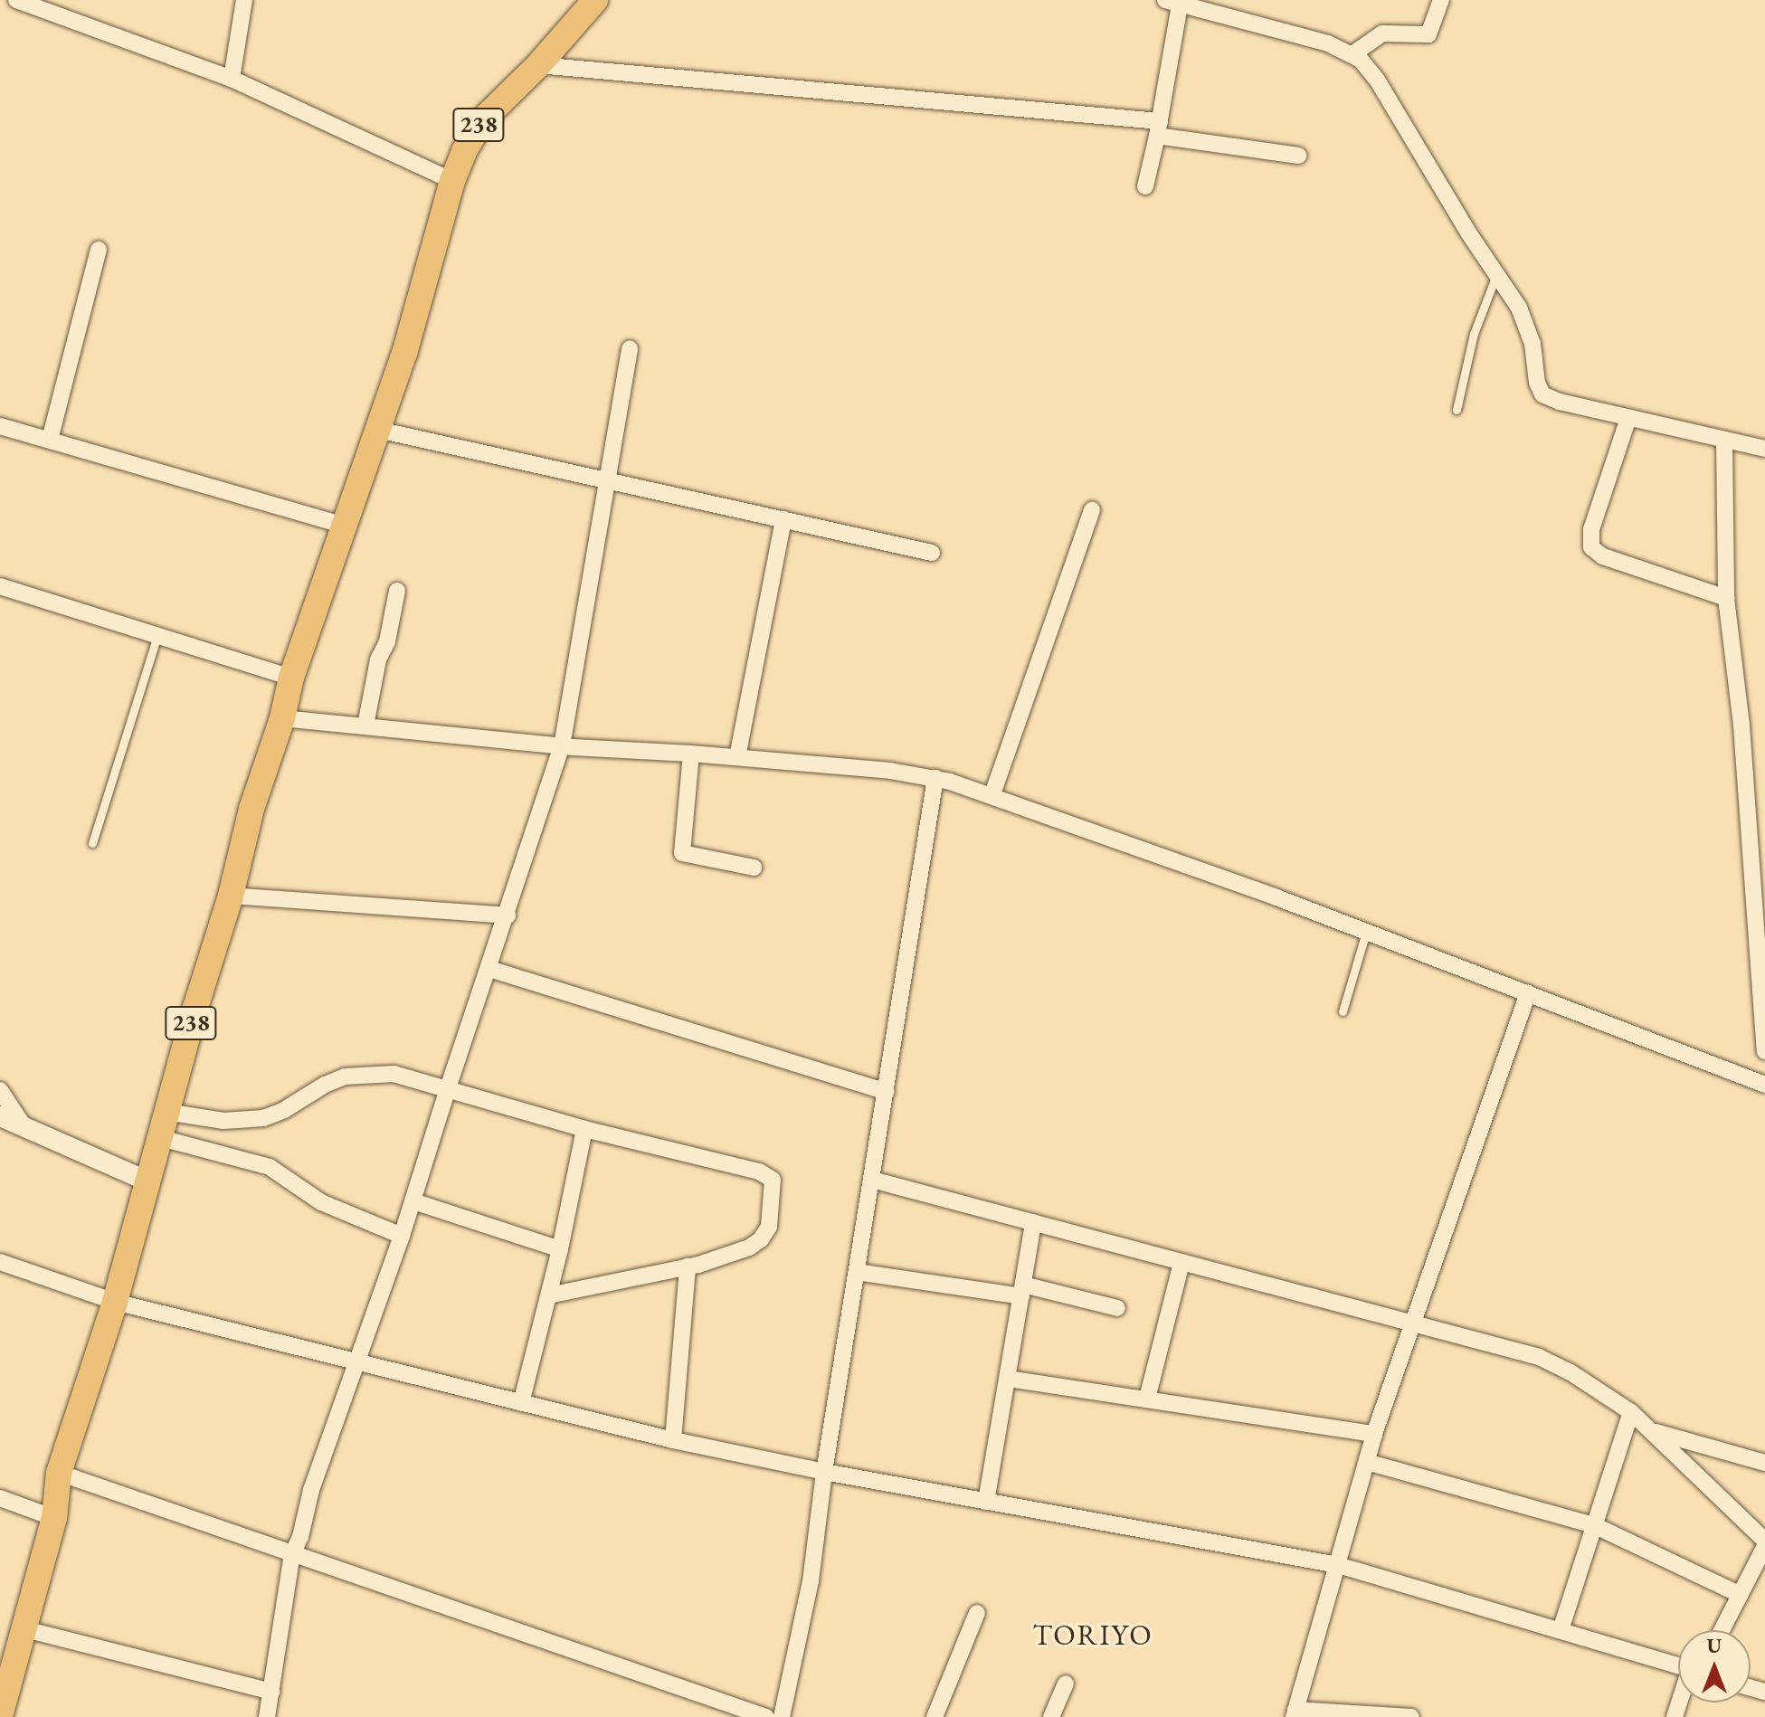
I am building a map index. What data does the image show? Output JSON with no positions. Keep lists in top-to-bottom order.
{
  "streets": {
    "main road": ["238"]
  },
  "districts": ["TORIYO"],
  "north": "top"
}
